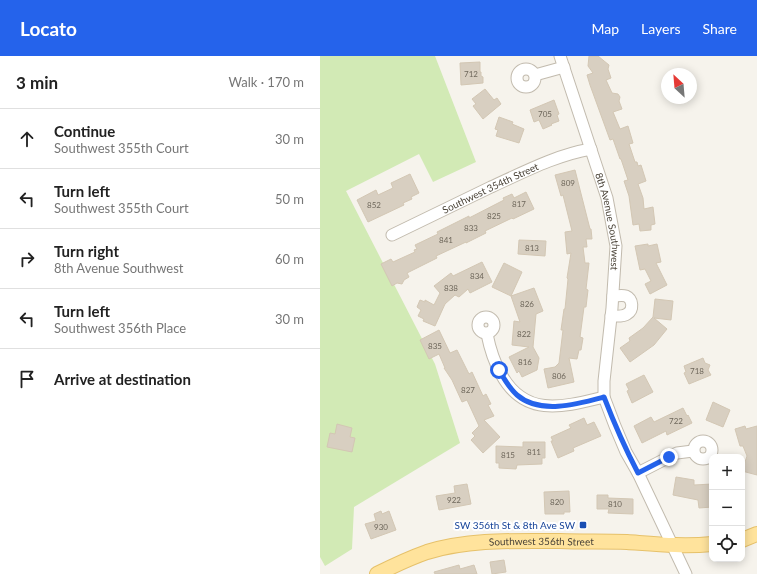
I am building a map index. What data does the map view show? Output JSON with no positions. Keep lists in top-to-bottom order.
{
  "streets": {
    "main road": ["Southwest 356th Street"],
    "street": ["Southwest 354th Street", "8th Avenue Southwest"]
  },
  "crossings": [
    ["Southwest 354th Street", "8th Avenue Southwest"],
    ["8th Avenue Southwest", "Southwest 356th Street"]
  ],
  "places": {
    "transit": ["SW 356th St & 8th Ave SW"]
  },
  "house_numbers": [
    "712",
    "705",
    "809",
    "817",
    "852",
    "825",
    "833",
    "841",
    "813",
    "834",
    "838",
    "826",
    "822",
    "835",
    "816",
    "718",
    "806",
    "827",
    "722",
    "811",
    "815",
    "922",
    "820",
    "810",
    "930"
  ],
  "north": "top left",
  "page": {
    "header": "Locato",
    "nav": ["Map", "Layers", "Share"],
    "heading": ["3 min", "Walk · 170 m"],
    "list": [
      ["Continue", "Southwest 355th Court", "30 m"],
      ["Turn left", "Southwest 355th Court", "50 m"],
      ["Turn right", "8th Avenue Southwest", "60 m"],
      ["Turn left", "Southwest 356th Place", "30 m"],
      "Arrive at destination"
    ],
    "map_buttons": ["+", "−"]
  }
}
